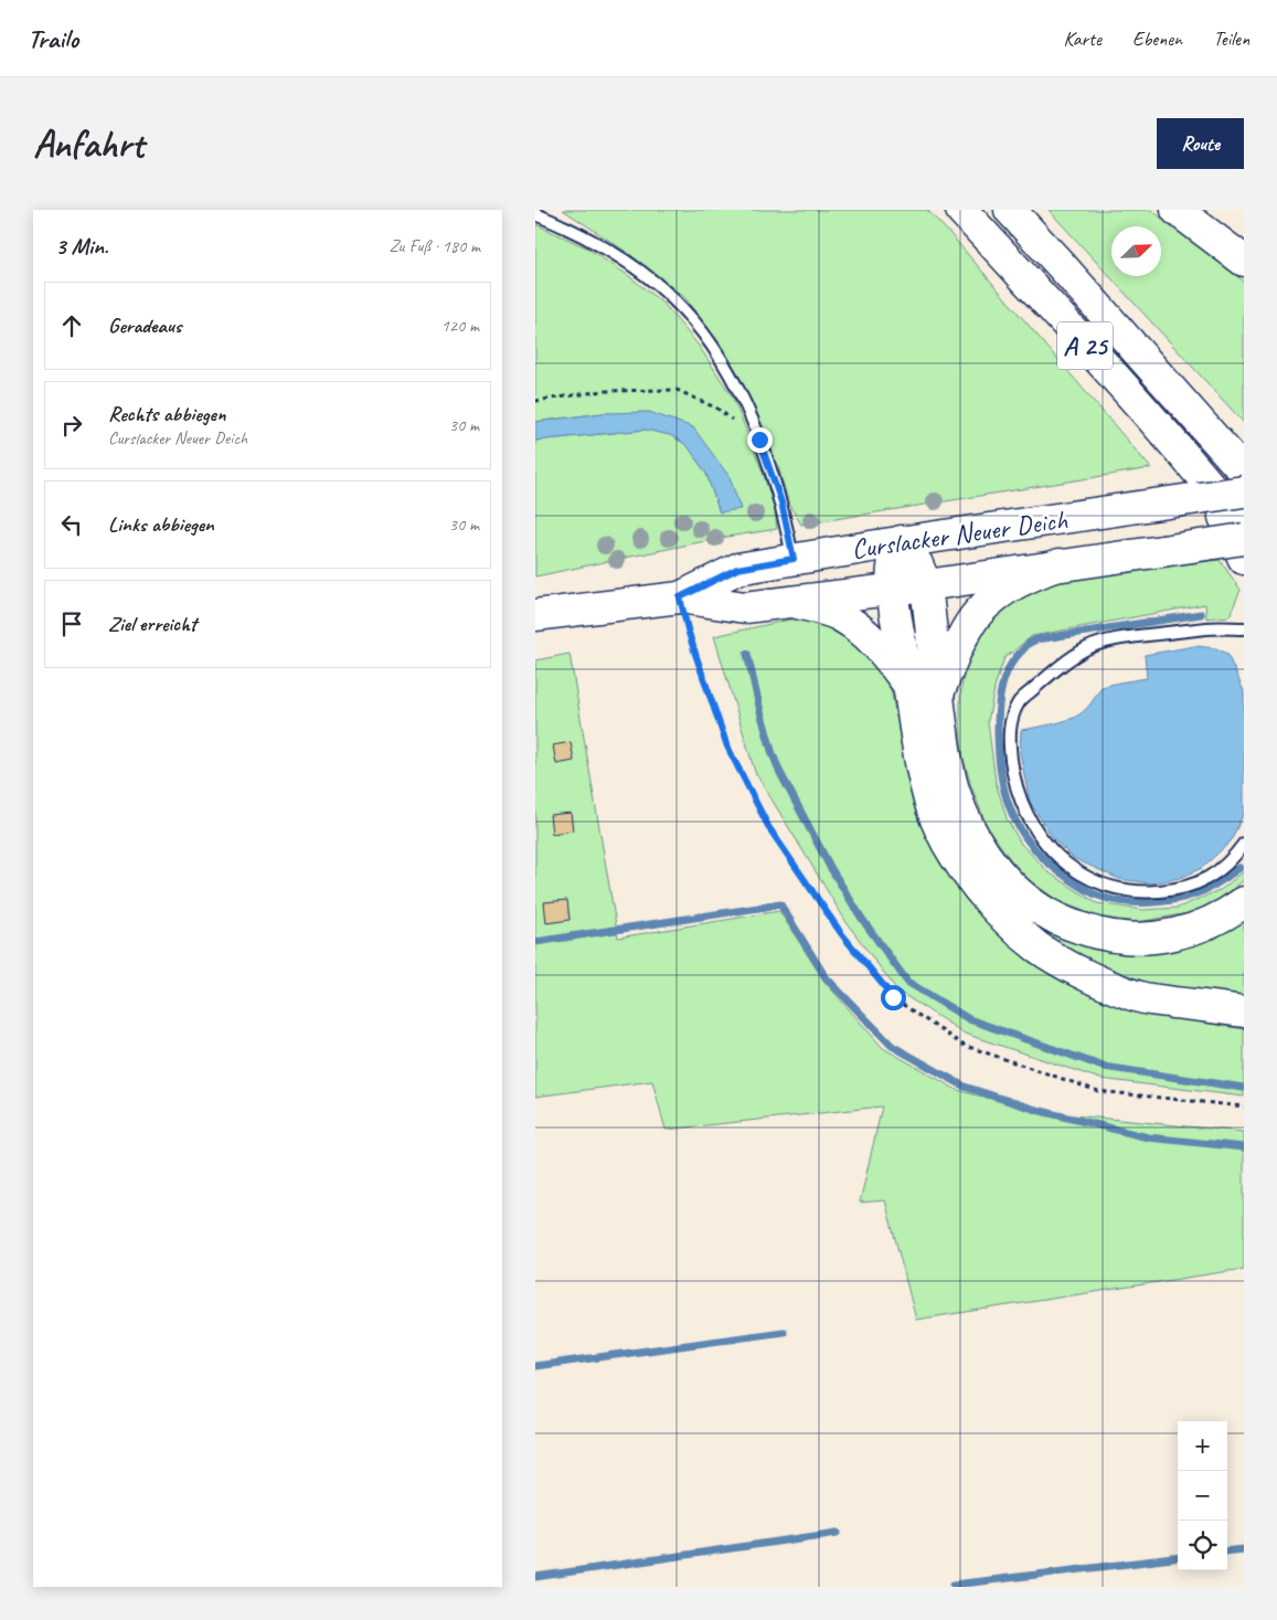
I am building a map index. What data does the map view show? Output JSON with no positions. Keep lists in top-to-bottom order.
{
  "streets": {
    "main road": ["A 25", "Curslacker Neuer Deich"]
  },
  "north": "top right",
  "page": {
    "header": "Trailo",
    "nav": ["Karte", "Ebenen", "Teilen"],
    "buttons": "Route",
    "title": "Anfahrt",
    "heading": ["3 Min.", "Zu Fuß · 180 m"],
    "list": [
      ["Geradeaus", "120 m"],
      ["Rechts abbiegen", "Curslacker Neuer Deich", "30 m"],
      ["Links abbiegen", "30 m"],
      "Ziel erreicht"
    ],
    "map_buttons": ["+", "−"]
  }
}
